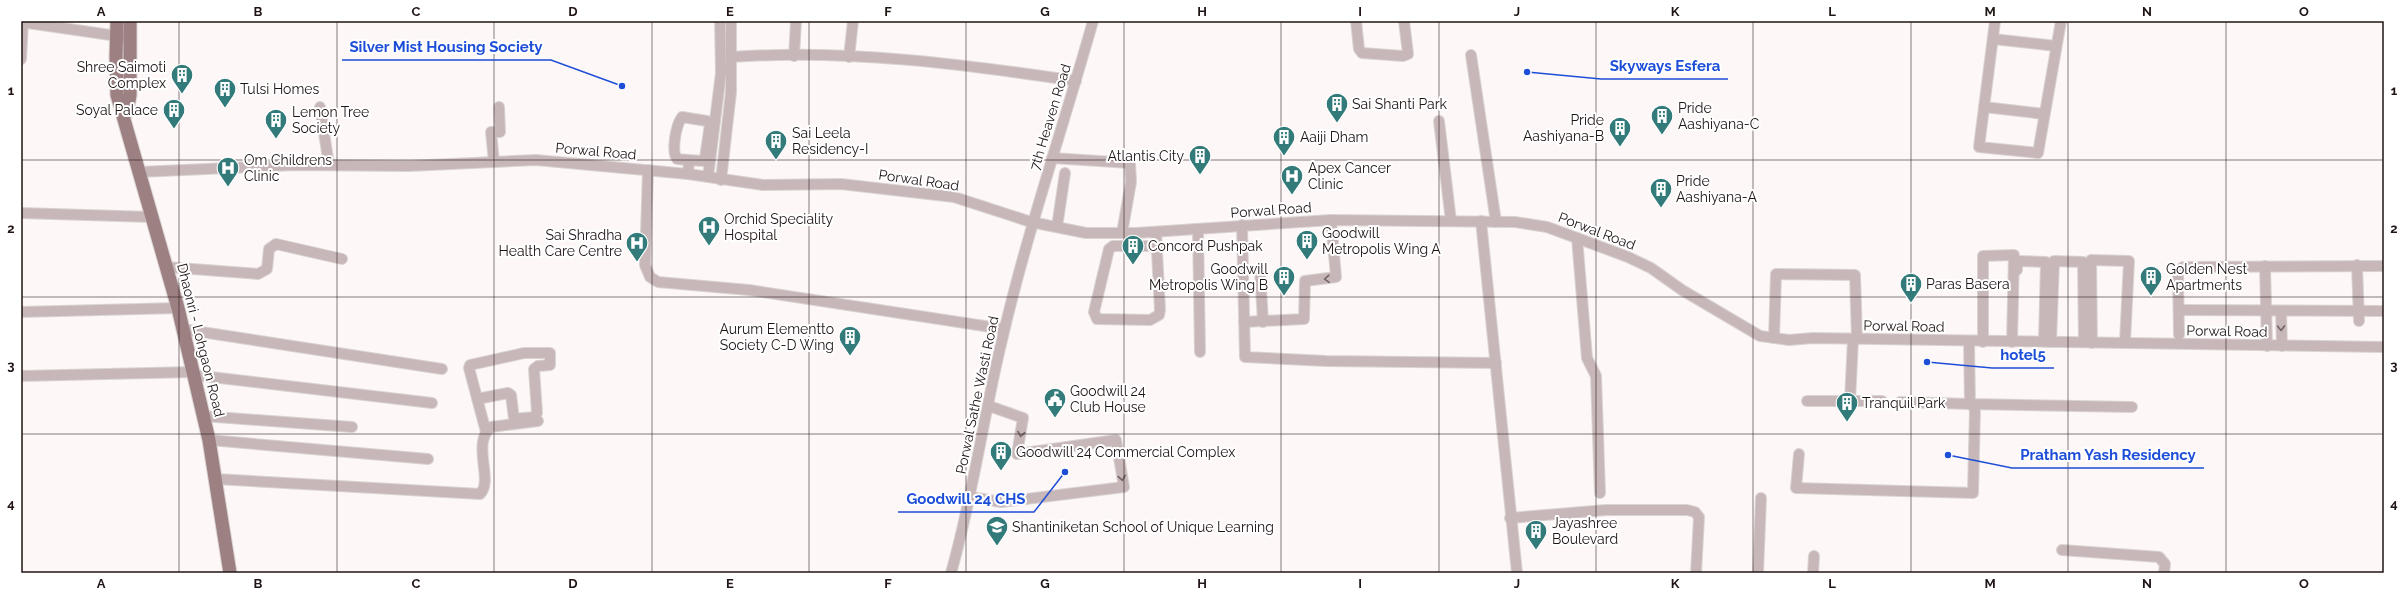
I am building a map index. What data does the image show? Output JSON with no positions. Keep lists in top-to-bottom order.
{
  "streets": {
    "main road": ["Dhaonri - Lohgaon Road"],
    "street": ["7th Heaven Road", "Porwal Road", "Porwal Sathe Wasti Road"]
  },
  "crossings": [
    ["7th Heaven Road", "Porwal Road"],
    ["7th Heaven Road", "Porwal Sathe Wasti Road"],
    ["Porwal Road", "Dhaonri - Lohgaon Road"],
    ["Porwal Road", "Porwal Sathe Wasti Road"]
  ],
  "places": {
    "other": [
      "Skyways Esfera",
      "Silver Mist Housing Society",
      "hotel5",
      "Pratham Yash Residency",
      "Goodwill 24 CHS"
    ],
    "building": [
      "Shree Saimoti Complex",
      "Tulsi Homes",
      "Sai Shanti Park",
      "Soyal Palace",
      "Pride Aashiyana-C",
      "Lemon Tree Society",
      "Pride Aashiyana-B",
      "Aaiji Dham",
      "Sai Leela Residency-I",
      "Atlantis City",
      "Pride Aashiyana-A",
      "Goodwill Metropolis Wing A",
      "Concord Pushpak",
      "Goodwill Metropolis Wing B",
      "Golden Nest Apartments",
      "Paras Basera",
      "Aurum Elementto Society C-D Wing",
      "Tranquil Park",
      "Goodwill 24 Commercial Complex",
      "Jayashree Boulevard"
    ],
    "hospital": [
      "Om Childrens Clinic",
      "Apex Cancer Clinic",
      "Orchid Speciality Hospital",
      "Sai Shradha Health Care Centre"
    ],
    "public building": ["Goodwill 24 Club House"],
    "school or university": ["Shantiniketan School of Unique Learning"]
  },
  "grid": {
    "columns": [
      "A",
      "B",
      "C",
      "D",
      "E",
      "F",
      "G",
      "H",
      "I",
      "J",
      "K",
      "L",
      "M",
      "N",
      "O"
    ],
    "rows": [
      "1",
      "2",
      "3",
      "4"
    ]
  }
}
